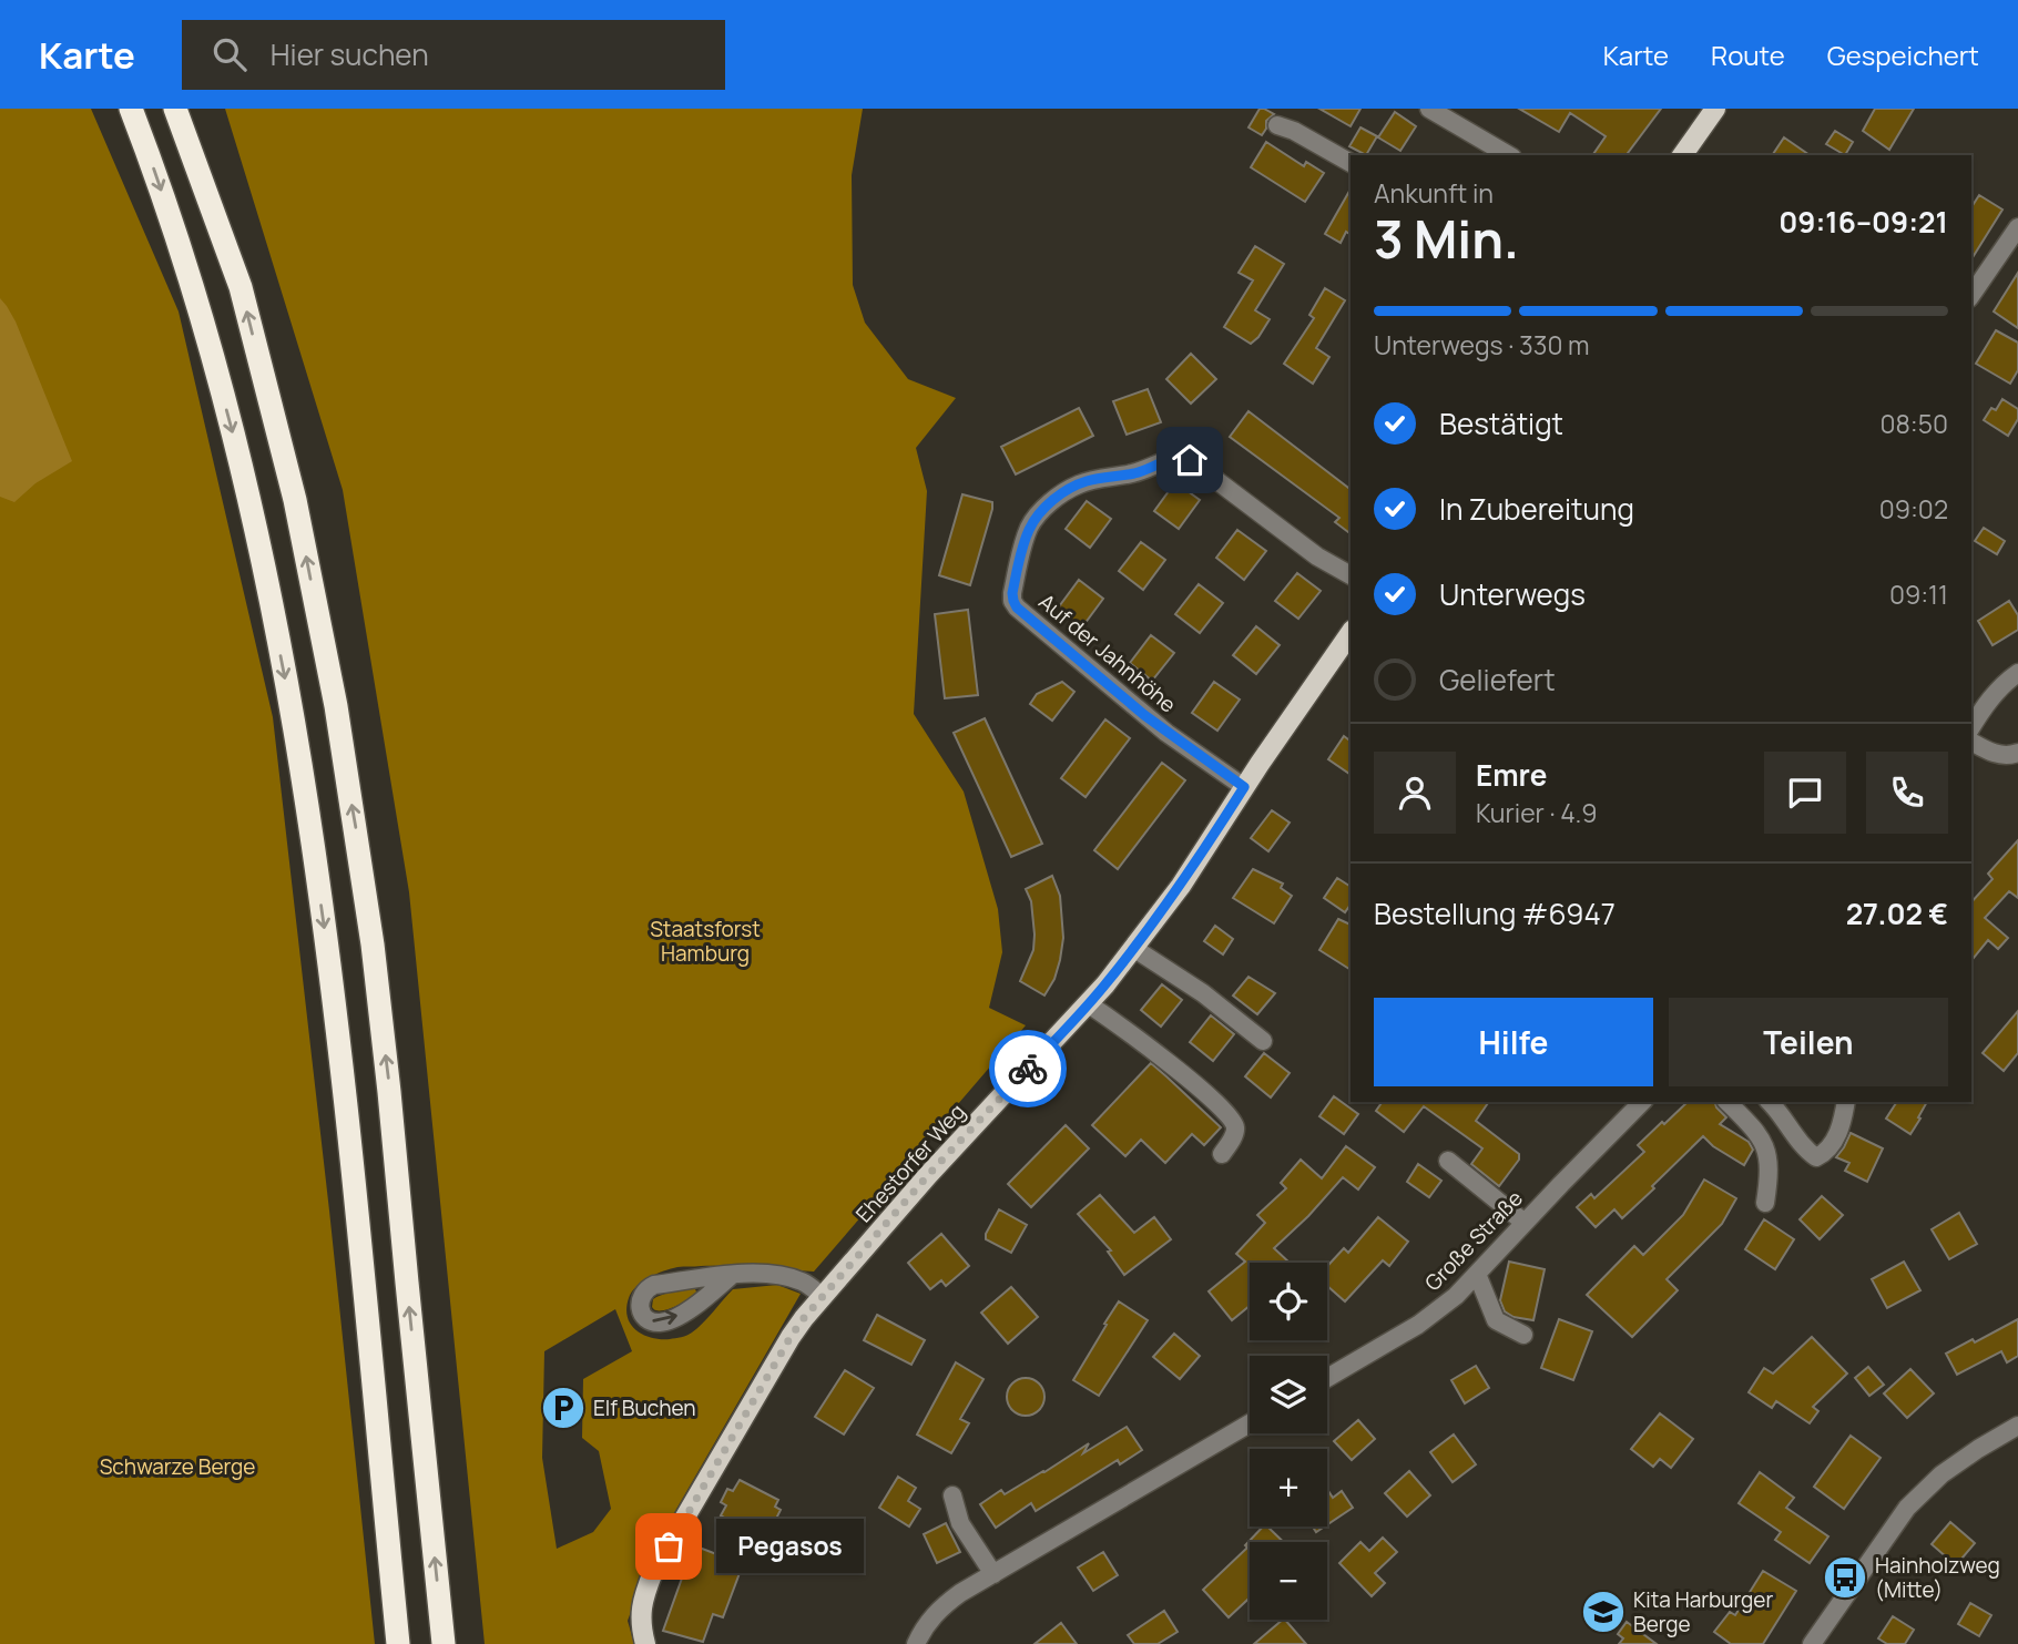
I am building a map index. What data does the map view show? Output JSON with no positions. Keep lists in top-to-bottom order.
{
  "streets": {
    "main road": ["Ehestorfer Weg"],
    "street": ["Auf der Jahnhöhe", "Große Straße"]
  },
  "crossings": [
    ["Auf der Jahnhöhe", "Ehestorfer Weg"]
  ],
  "parks": ["Staatsforst Hamburg", "Schwarze Berge"],
  "places": {
    "parking": ["Elf Buchen"],
    "other": ["Pegasos"],
    "bus stop": ["Hainholzweg (Mitte)"],
    "school or university": ["Kita Harburger Berge"]
  },
  "page": {
    "header": "Karte",
    "search": "Hier suchen",
    "nav": ["Karte", "Route", "Gespeichert"],
    "heading": ["3 Min.", "Ankunft in", "09:16–09:21"],
    "panel": [
      "Emre",
      "Kurier · 4.9",
      "Bestellung #6947",
      "27.02 €"
    ],
    "bar": "Unterwegs · 330 m",
    "list": [
      ["Bestätigt", "08:50"],
      ["In Zubereitung", "09:02"],
      ["Unterwegs", "09:11"],
      "Geliefert"
    ],
    "buttons": ["Hilfe", "Teilen"],
    "map_buttons": ["+", "−"],
    "bubble": "Pegasos"
  }
}
